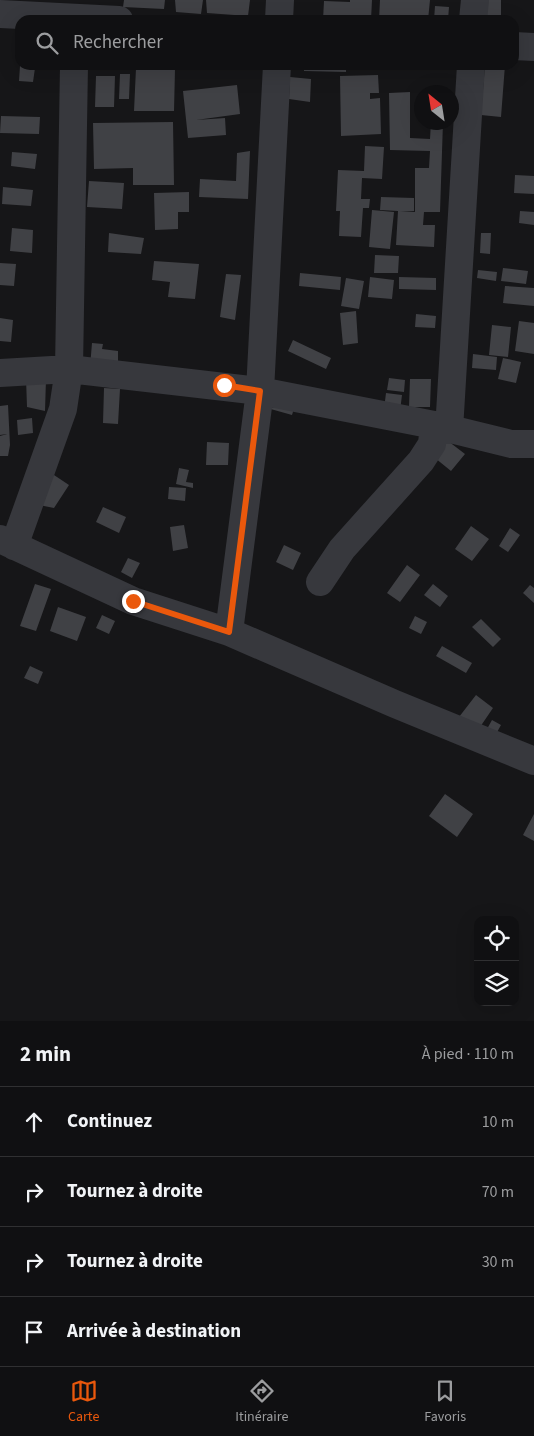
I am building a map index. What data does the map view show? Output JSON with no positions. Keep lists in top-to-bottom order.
{
  "north": "top left",
  "page": {
    "search": "Rechercher",
    "heading": ["2 min", "À pied · 110 m"],
    "list": [
      ["Continuez", "10 m"],
      ["Tournez à droite", "70 m"],
      ["Tournez à droite", "30 m"],
      "Arrivée à destination"
    ],
    "nav": ["Carte", "Itinéraire", "Favoris"]
  }
}
